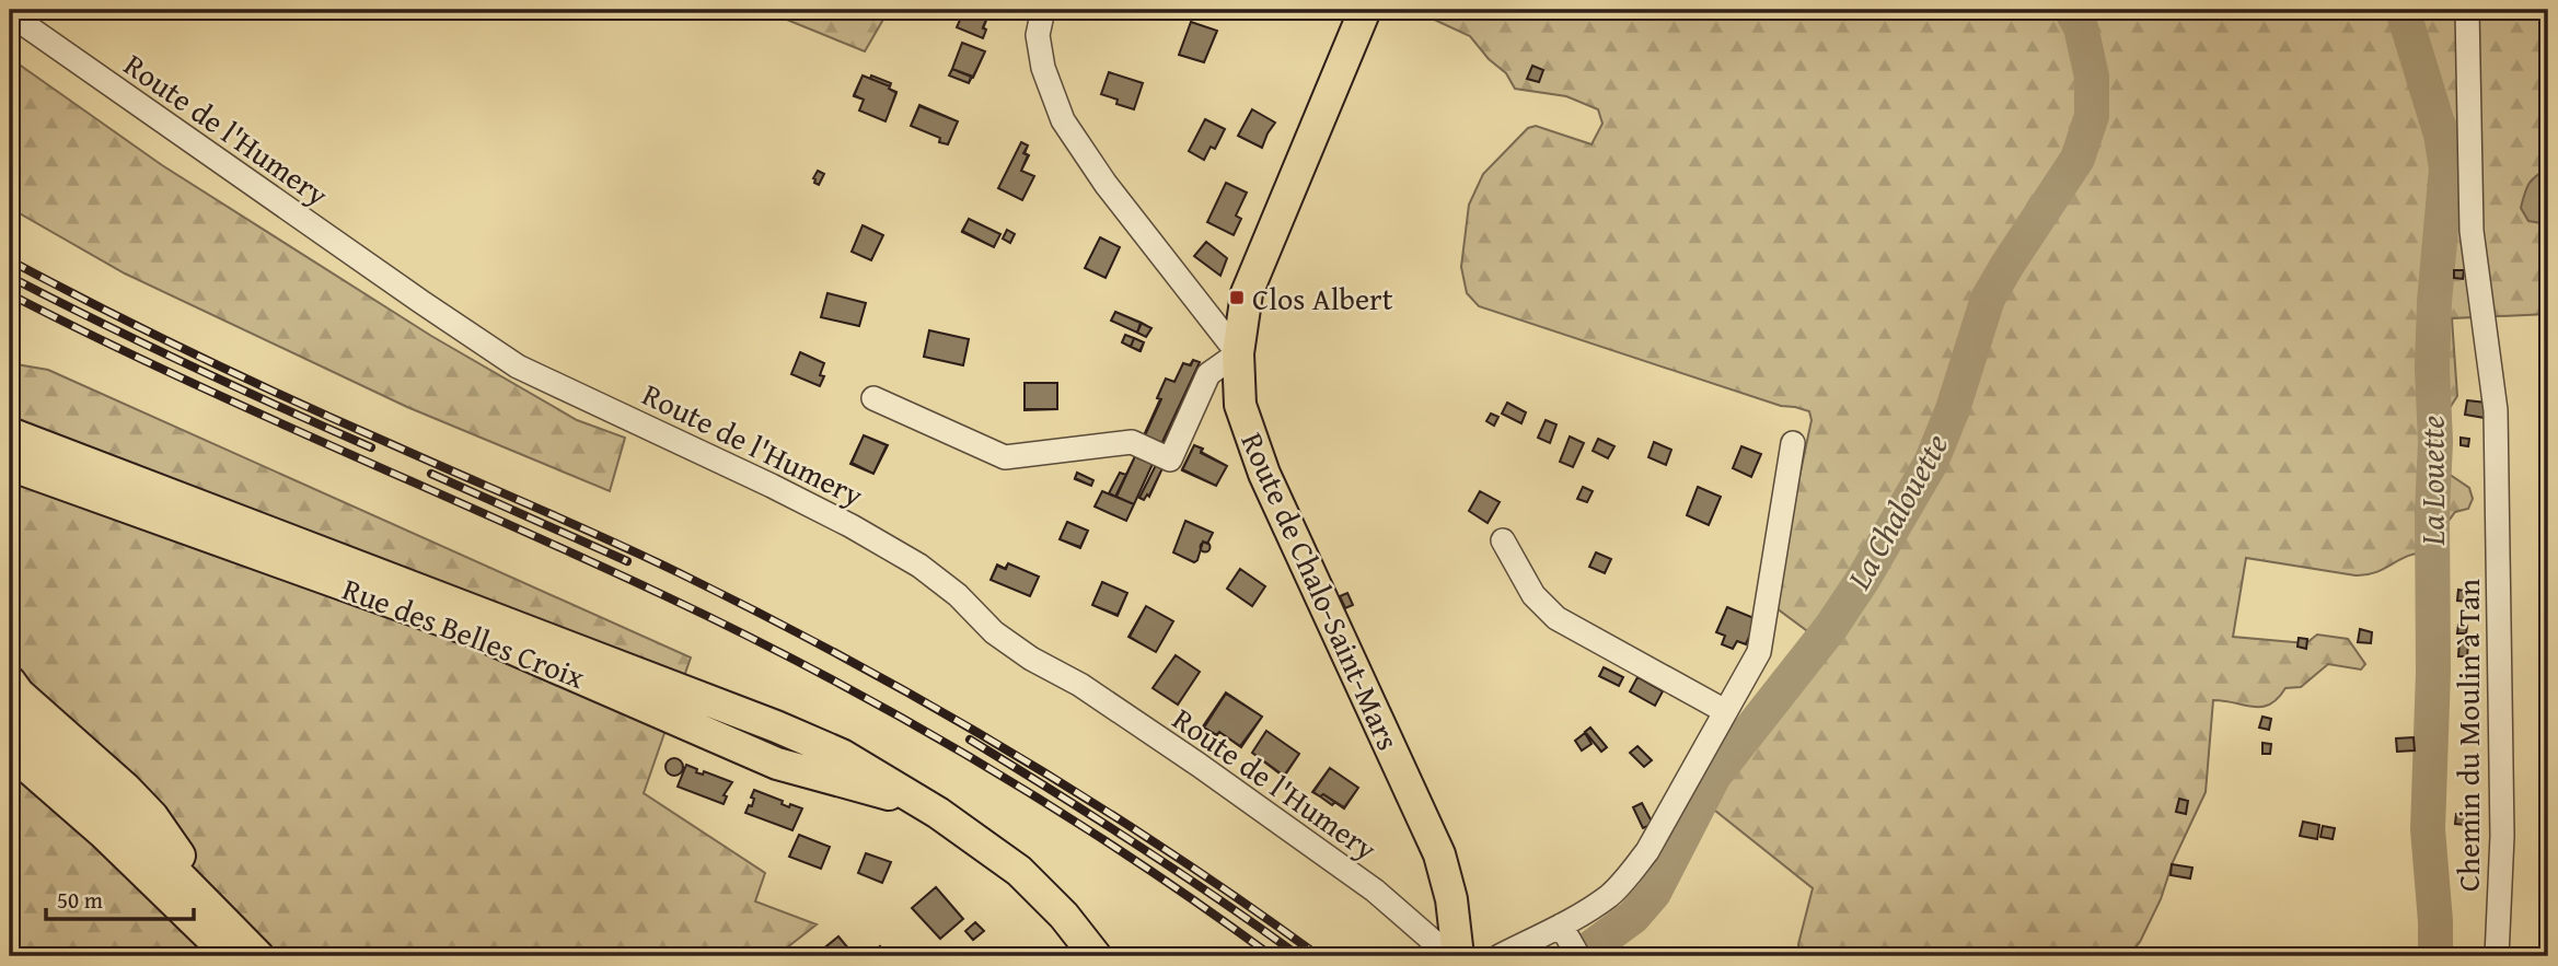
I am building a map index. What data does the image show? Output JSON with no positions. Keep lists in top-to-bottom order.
{
  "streets": {
    "main road": ["Route de Chalo-Saint-Mars", "Rue des Belles Croix"],
    "street": ["Route de l'Humery", "Chemin du Moulin à Tan"]
  },
  "water": ["La Louette", "La Chalouette"],
  "places": {
    "transit": ["Clos Albert"]
  },
  "scale_bar": "50 m"
}
